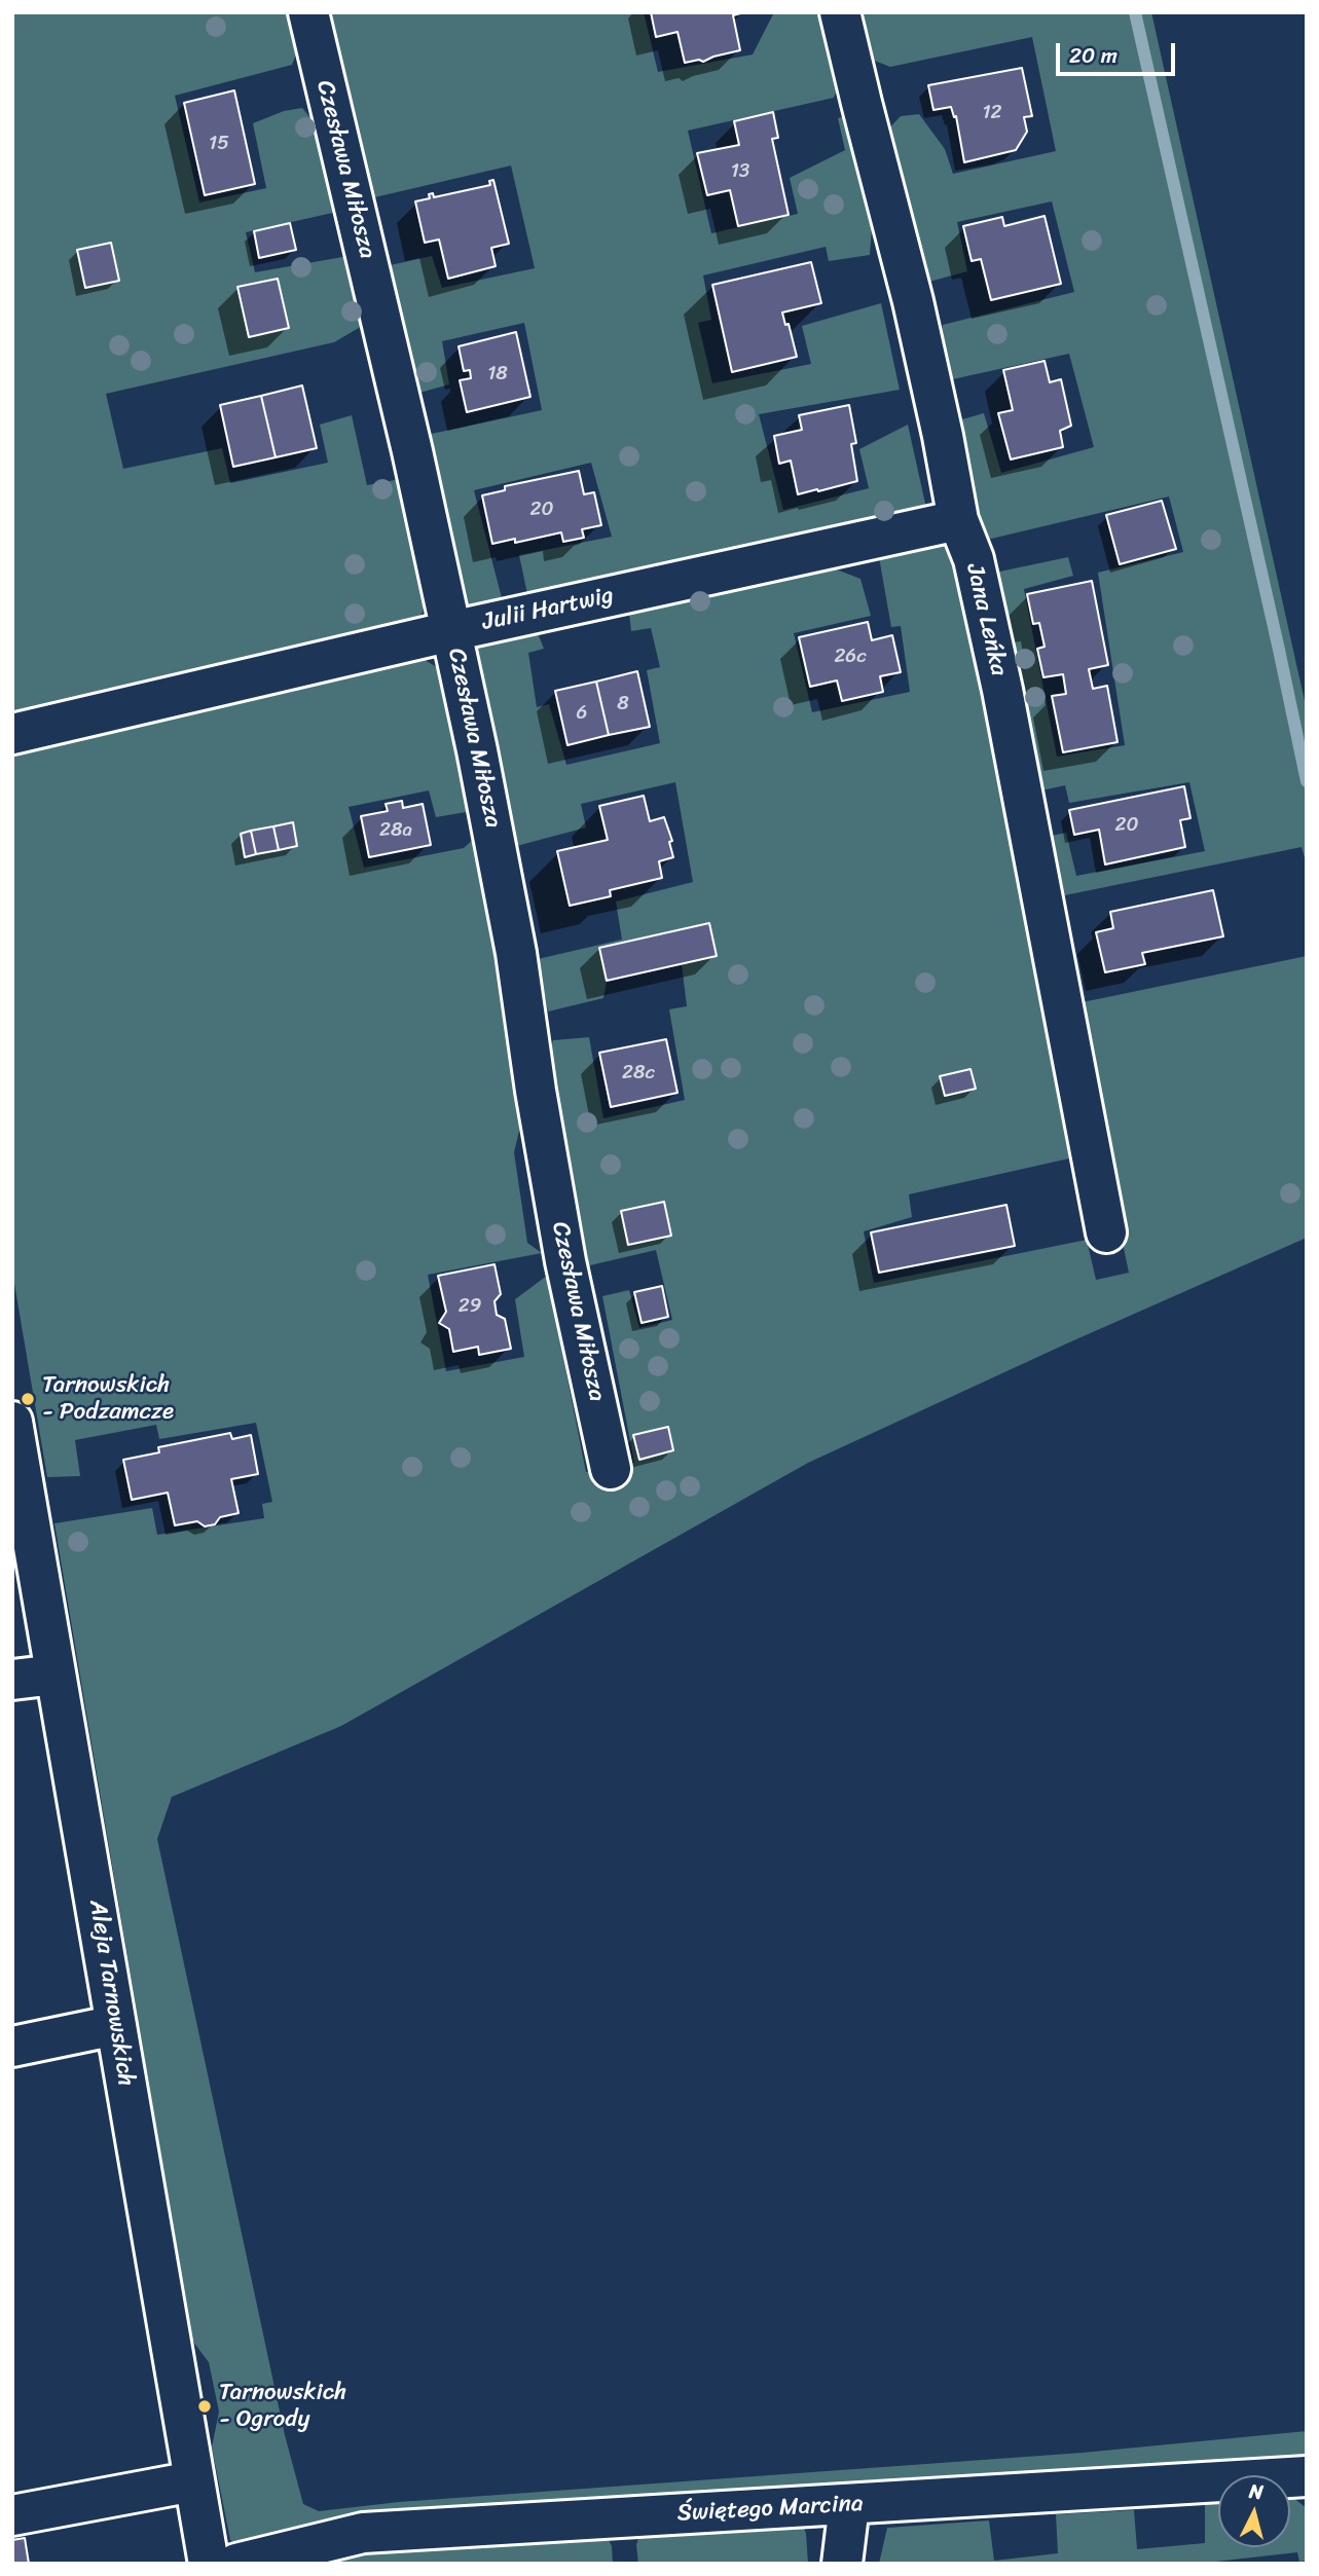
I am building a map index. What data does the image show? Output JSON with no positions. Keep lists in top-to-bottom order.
{
  "streets": {
    "street": [
      "Czesława Miłosza",
      "Julii Hartwig",
      "Jana Leńka",
      "Aleja Tarnowskich",
      "Świętego Marcina"
    ]
  },
  "crossings": [
    ["Czesława Miłosza", "Julii Hartwig"],
    ["Julii Hartwig", "Jana Leńka"]
  ],
  "places": ["Tarnowskich - Podzamcze", "Tarnowskich - Ogrody"],
  "house_numbers": [
    "12",
    "15",
    "13",
    "18",
    "20",
    "26c",
    "8",
    "6",
    "20",
    "28a",
    "28c",
    "29"
  ],
  "scale_bar": "20 m",
  "north": "top"
}
